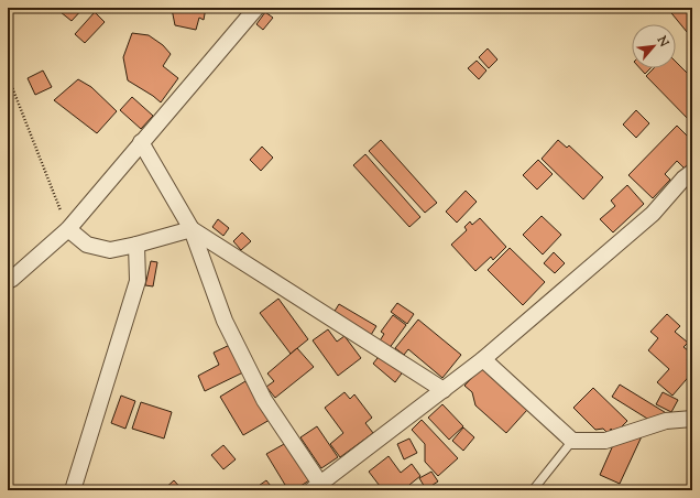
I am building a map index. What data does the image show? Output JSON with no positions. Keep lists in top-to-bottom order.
{
  "north": "top right"
}
